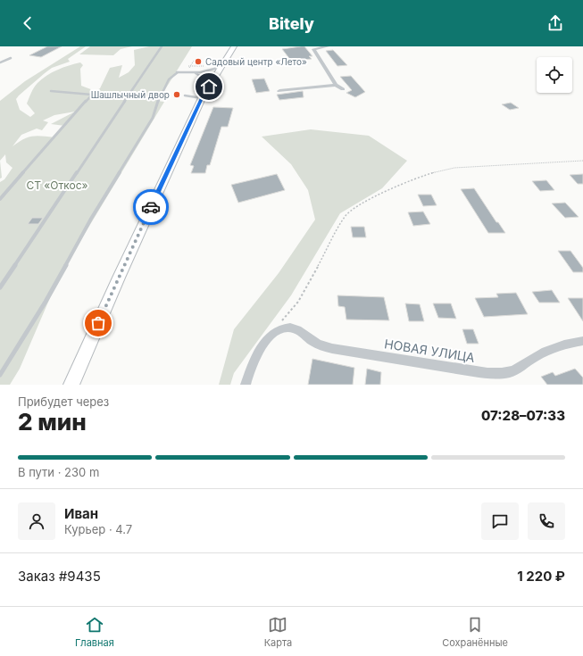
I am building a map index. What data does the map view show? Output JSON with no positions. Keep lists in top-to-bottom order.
{
  "streets": {
    "street": ["НОВАЯ УЛИЦА"]
  },
  "parks": ["СТ «Откос»"],
  "places": ["Садовый центр «Лето»", "Шашлычный двор"],
  "page": {
    "header": "Bitely",
    "heading": ["2 мин", "Прибудет через", "07:28–07:33"],
    "panel": [
      "Иван",
      "Курьер · 4.7",
      "Заказ #9435",
      "1 220 ₽"
    ],
    "bar": "В пути · 230 m",
    "tabs": ["Главная", "Карта", "Сохранённые"]
  }
}
